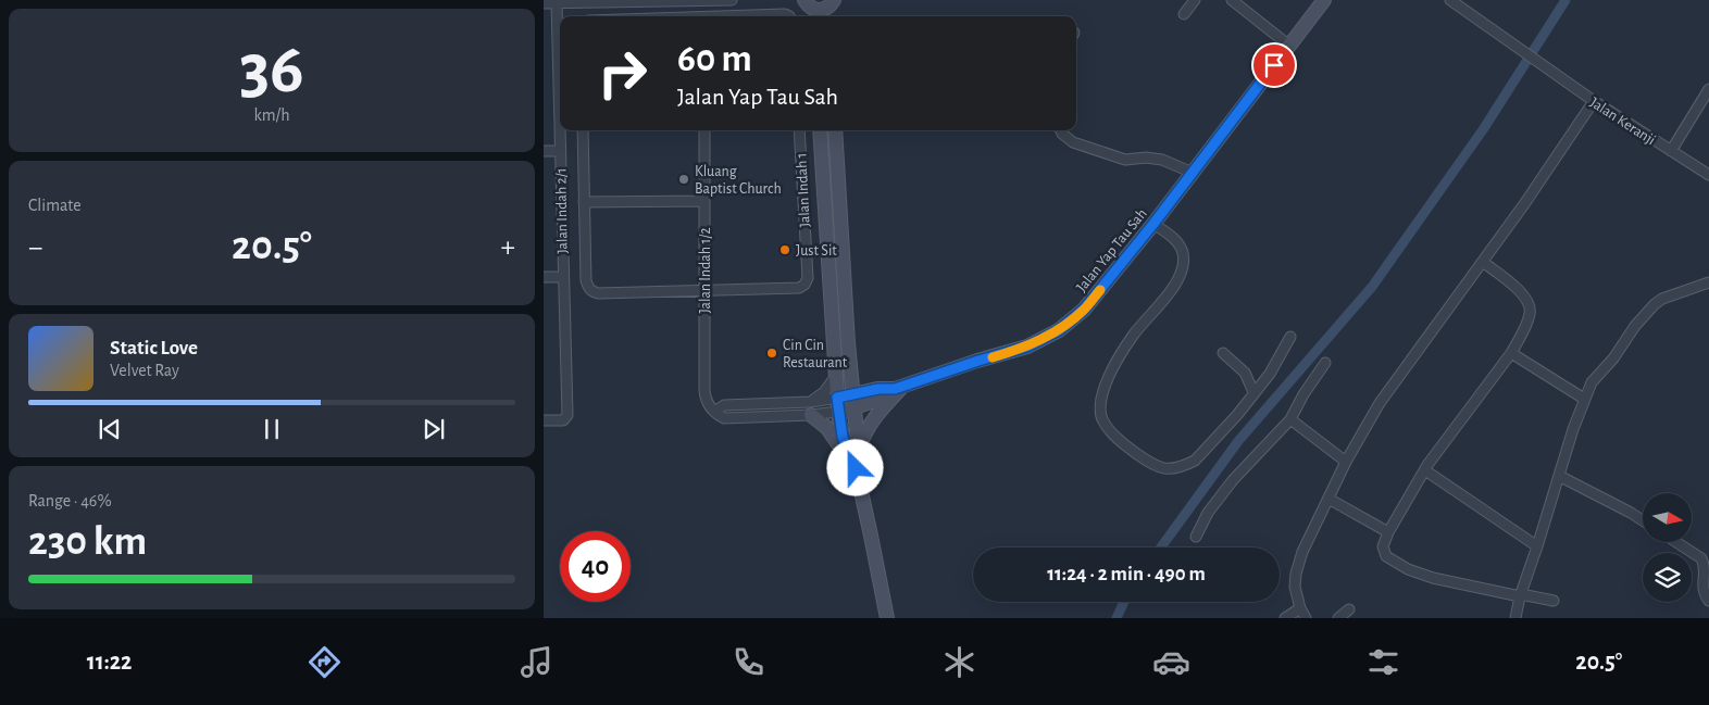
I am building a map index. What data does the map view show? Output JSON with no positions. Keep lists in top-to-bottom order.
{
  "streets": {
    "street": [
      "Jalan Keranji",
      "Jalan Indah 1",
      "Jalan Indah 2/1",
      "Jalan Yap Tau Sah",
      "Jalan Indah 1/2"
    ]
  },
  "crossings": [
    ["Jalan Indah 1", "Jalan Indah 1/2"],
    ["Jalan Yap Tau Sah", "Jalan Indah 1/2"]
  ],
  "places": ["Kluang Baptist Church", "Just Sit", "Cin Cin Restaurant"],
  "north": "right",
  "page": {
    "tile": [
      ["36", "km/h"],
      "Climate",
      ["Range · 46%", "230 km"]
    ],
    "turn": ["60 m", "Jalan Yap Tau Sah"],
    "heat": ["−", "20.5°", "+"],
    "song": ["Static Love", "Velvet Ray"],
    "limit": "40",
    "trip": "11:24 · 2 min · 490 m",
    "tabs": ["11:22", "20.5°"]
  }
}
